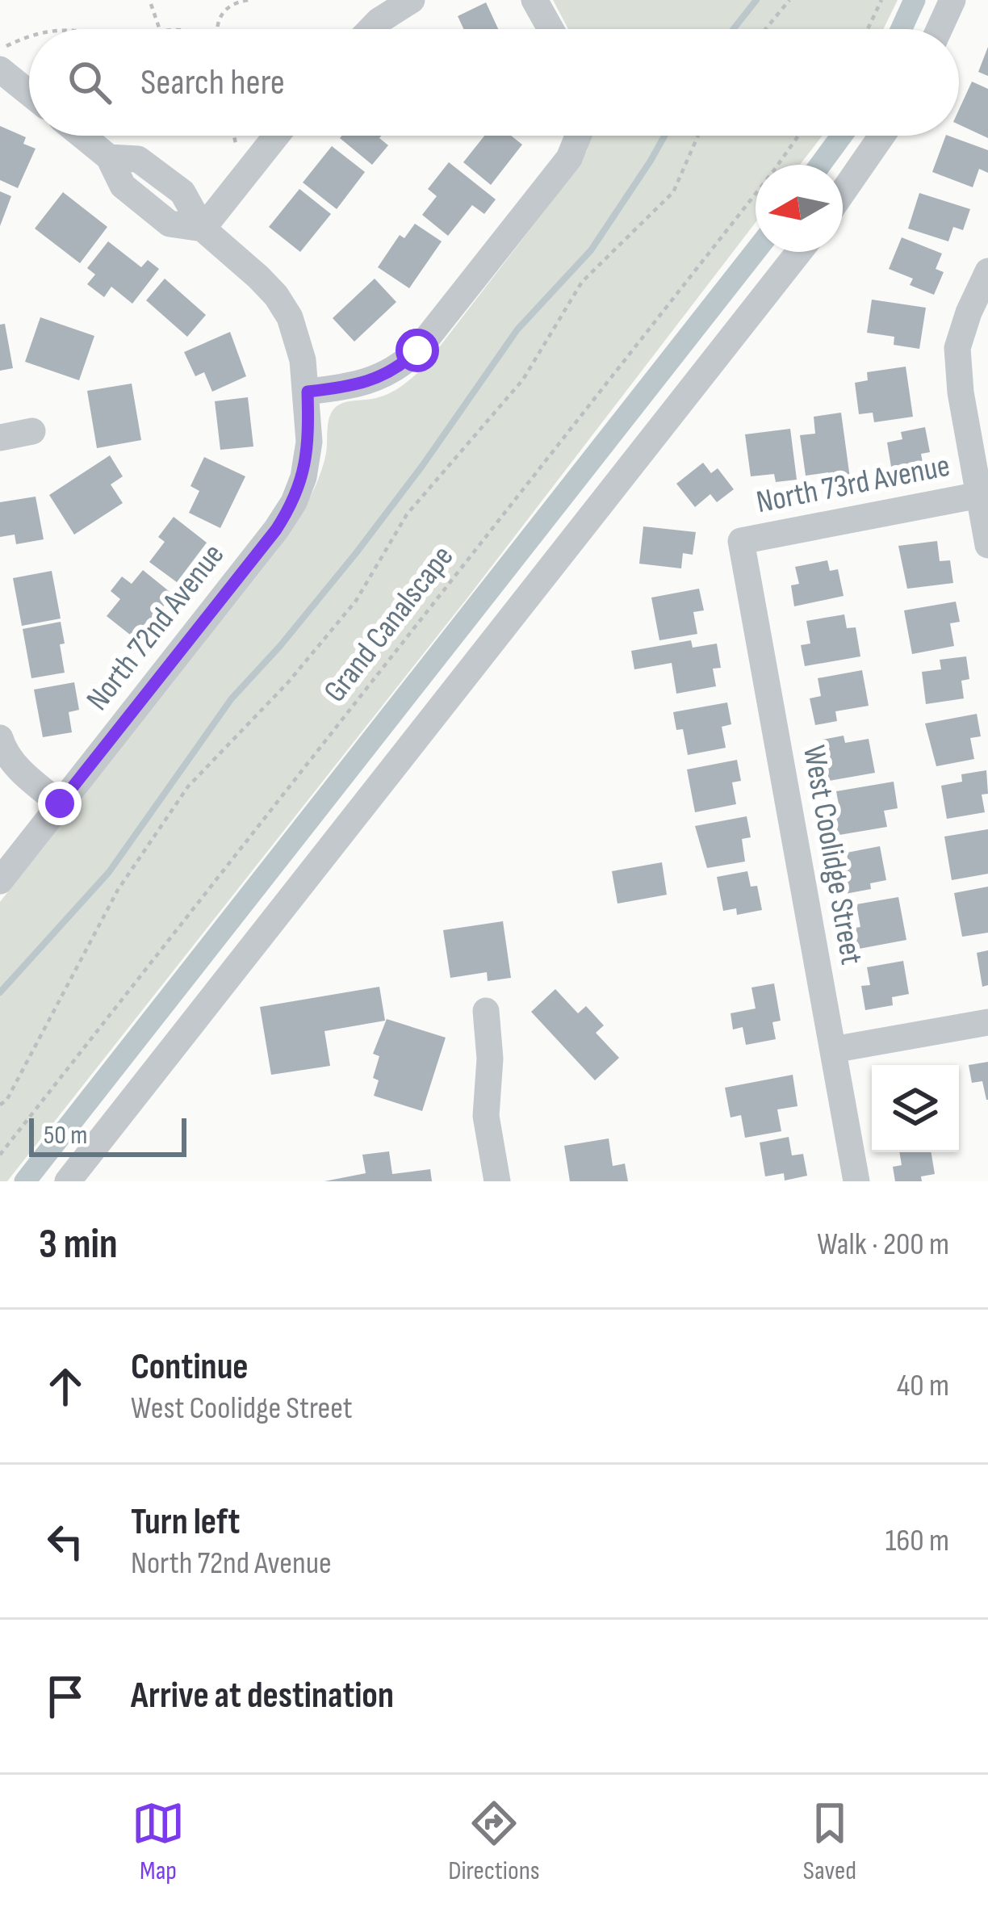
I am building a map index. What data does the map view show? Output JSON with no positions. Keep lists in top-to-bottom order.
{
  "streets": {
    "street": ["North 73rd Avenue", "North 72nd Avenue", "West Coolidge Street"],
    "path": ["Grand Canalscape"]
  },
  "crossings": [
    ["North 73rd Avenue", "West Coolidge Street"]
  ],
  "scale_bar": "50 m",
  "north": "left",
  "page": {
    "search": "Search here",
    "scale": "50 m",
    "heading": ["3 min", "Walk · 200 m"],
    "list": [
      ["Continue", "West Coolidge Street", "40 m"],
      ["Turn left", "North 72nd Avenue", "160 m"],
      "Arrive at destination"
    ],
    "nav": ["Map", "Directions", "Saved"]
  }
}
